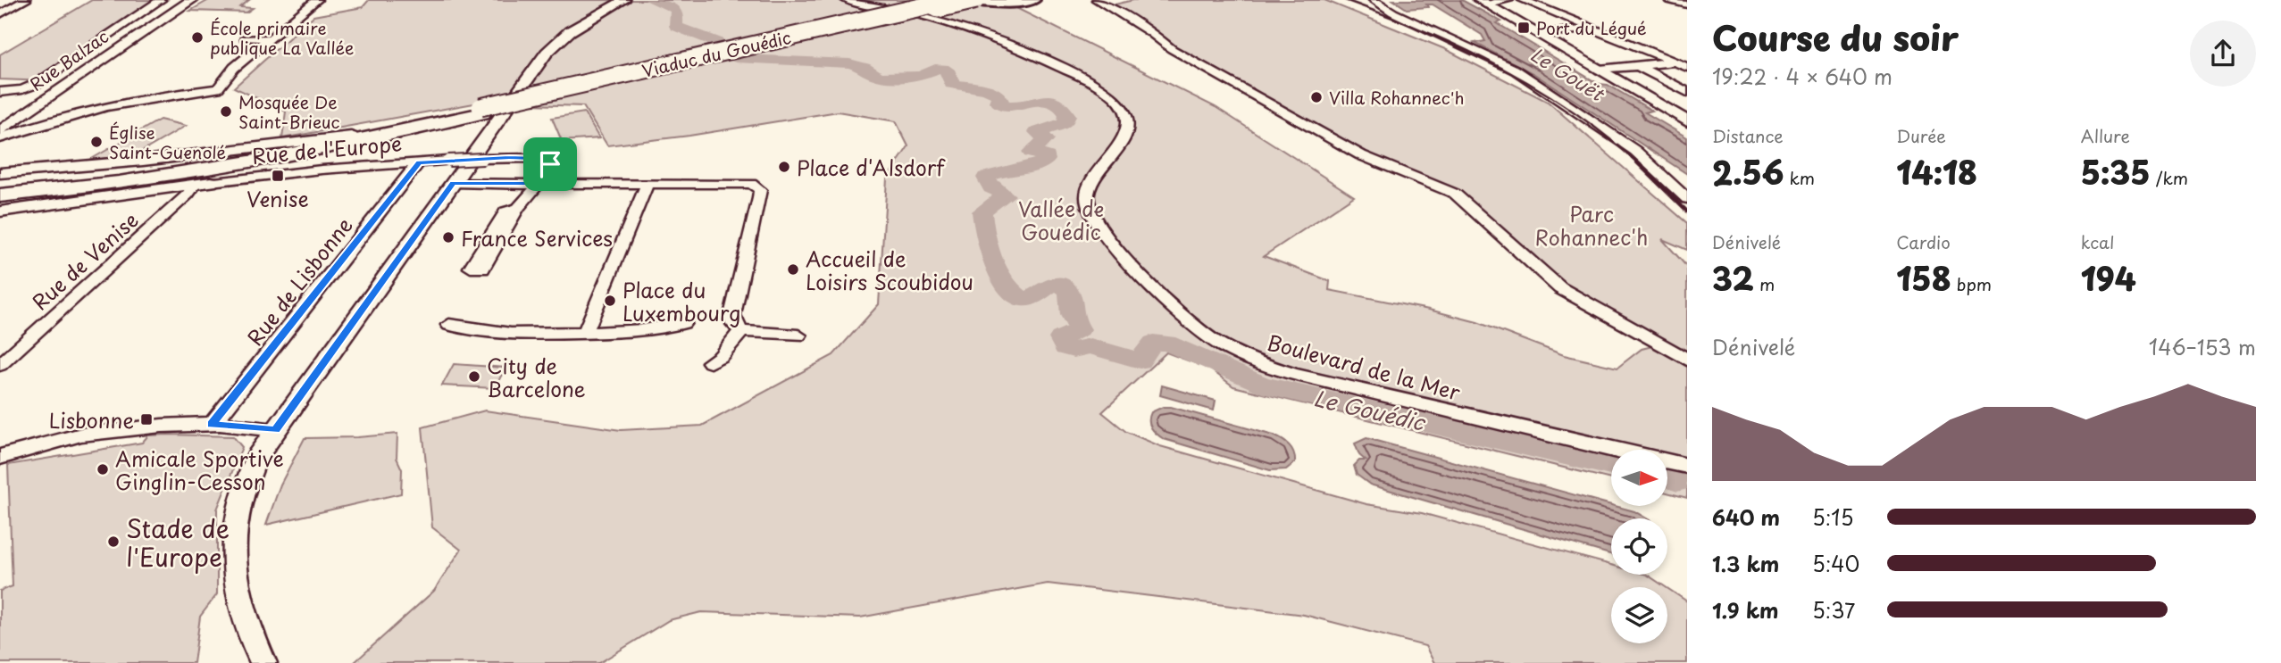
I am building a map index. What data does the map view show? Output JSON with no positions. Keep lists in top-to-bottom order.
{
  "streets": {
    "highway": ["Viaduc du Gouédic"],
    "street": [
      "Rue Balzac",
      "Rue de l'Europe",
      "Rue de Venise",
      "Rue de Lisbonne",
      "Boulevard de la Mer"
    ]
  },
  "crossings": [
    ["Rue de l'Europe", "Rue de Venise"],
    ["Rue de l'Europe", "Rue de Lisbonne"]
  ],
  "water": ["Le Gouët", "Le Gouédic"],
  "parks": ["Vallée de Gouédic", "Parc Rohannec'h"],
  "places": {
    "transit": ["Port du Légué", "Venise", "Lisbonne"],
    "other": [
      "École primaire publique La Vallée",
      "Villa Rohannec'h",
      "Mosquée De Saint-Brieuc",
      "Église Saint-Guenolé",
      "Place d'Alsdorf",
      "France Services",
      "Accueil de Loisirs Scoubidou",
      "Place du Luxembourg",
      "City de Barcelone",
      "Amicale Sportive Ginglin-Cesson",
      "Stade de l'Europe"
    ]
  },
  "north": "right",
  "page": {
    "heading": ["Course du soir", "19:22 · 4 × 640 m"],
    "stats": [
      ["Distance", "2.56 km"],
      ["Durée", "14:18"],
      ["Allure", "5:35 /km"],
      ["Dénivelé", "32 m"],
      ["Cardio", "158 bpm"],
      ["kcal", "194"]
    ],
    "chart": ["Dénivelé", "146–153 m"],
    "list": [
      {
        "name": "640 m",
        "note": "5:15"
      },
      {
        "name": "1.3 km",
        "note": "5:40"
      },
      {
        "name": "1.9 km",
        "note": "5:37"
      }
    ]
  }
}
